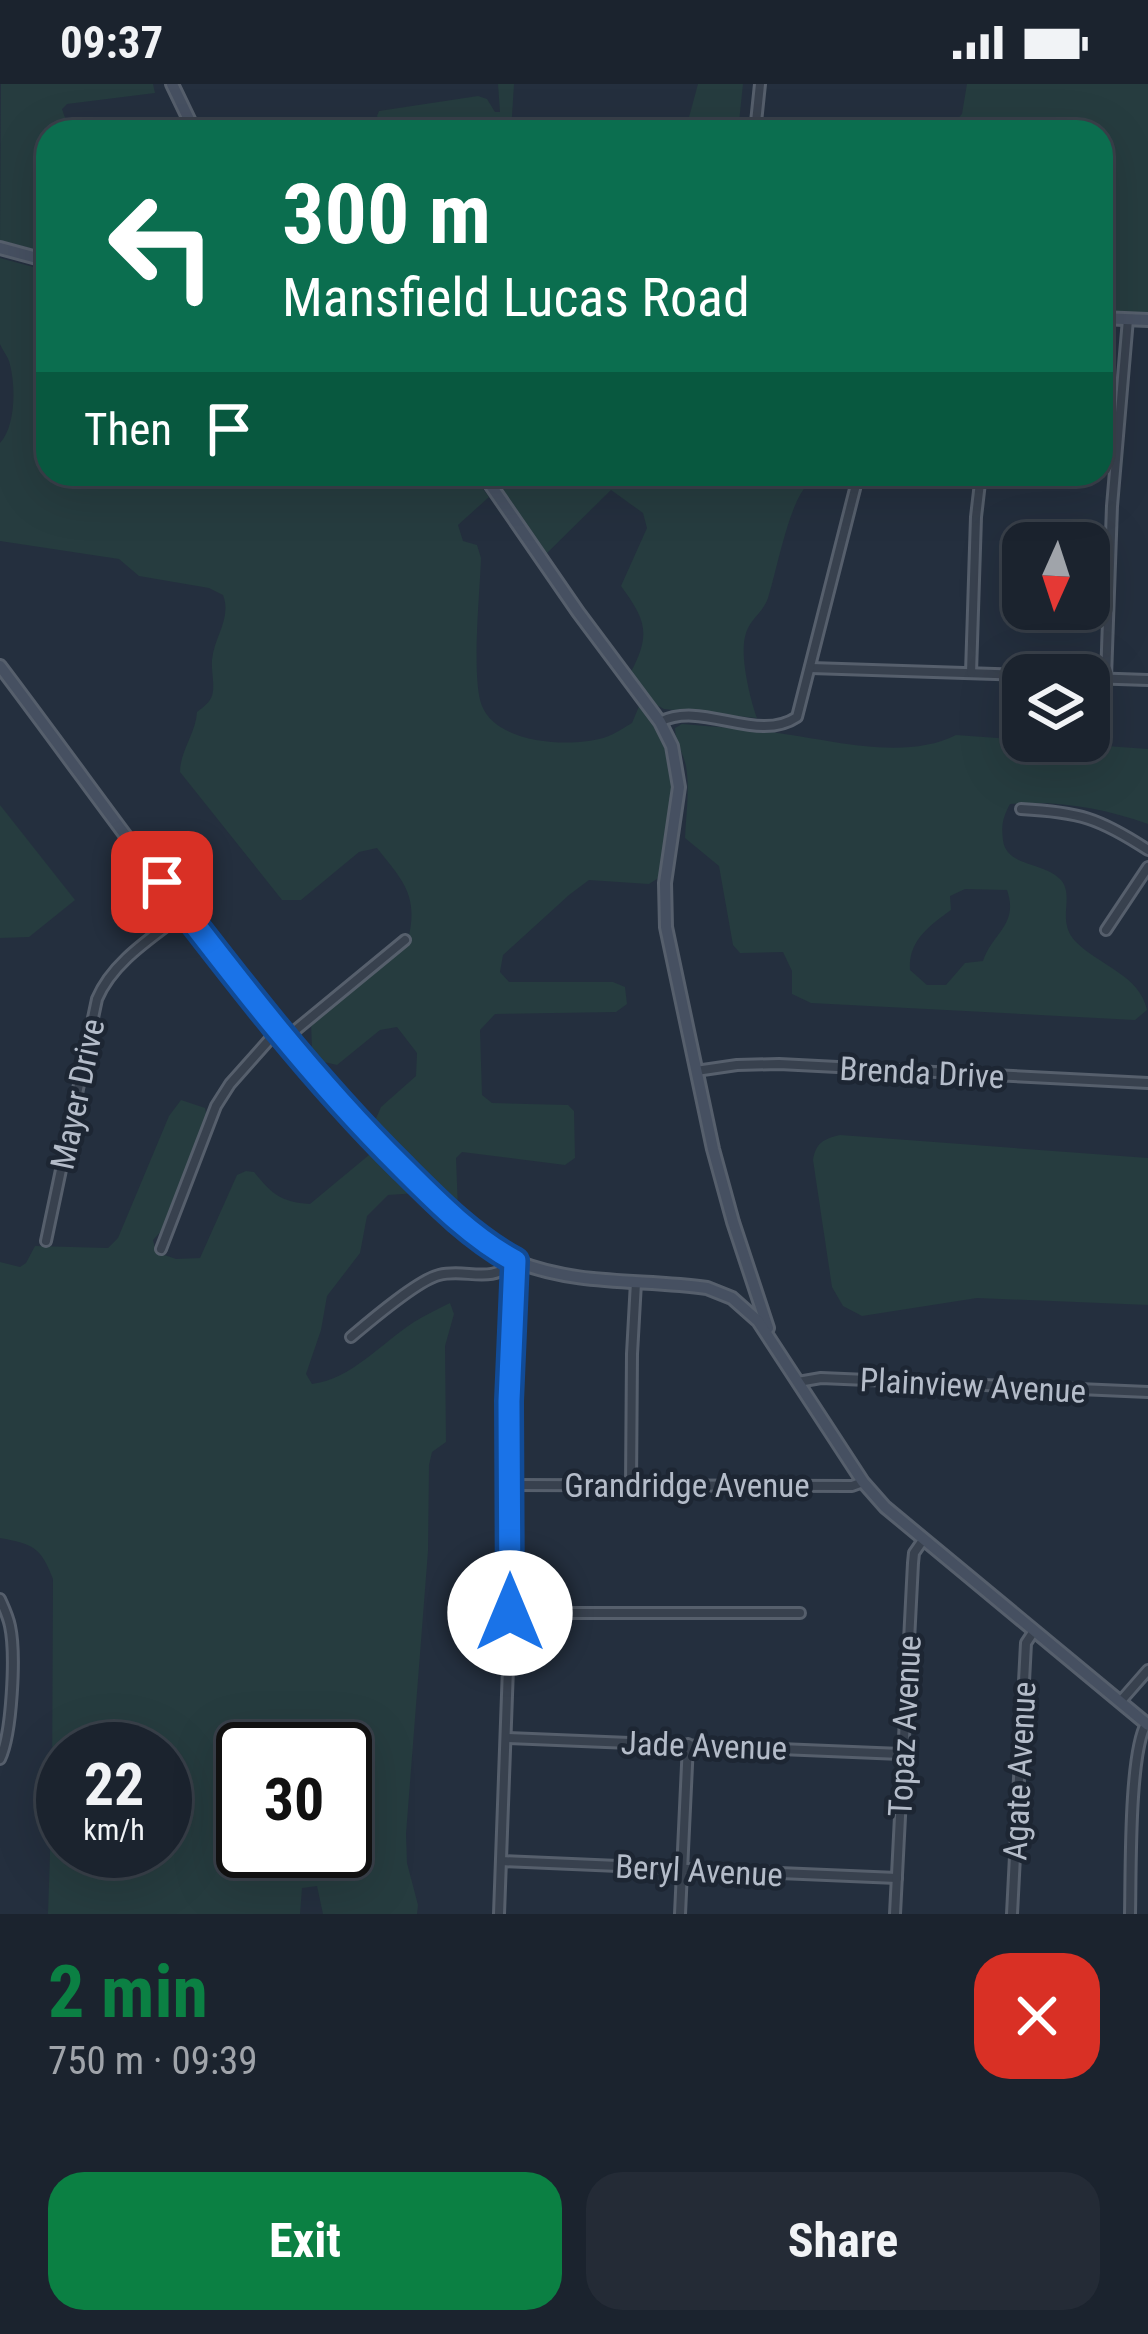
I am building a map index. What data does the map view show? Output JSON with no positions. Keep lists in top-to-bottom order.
{
  "streets": {
    "street": [
      "Brenda Drive",
      "Mayer Drive",
      "Plainview Avenue",
      "Grandridge Avenue",
      "Topaz Avenue",
      "Jade Avenue",
      "Agate Avenue",
      "Beryl Avenue"
    ]
  },
  "crossings": [
    ["Topaz Avenue", "Jade Avenue"],
    ["Topaz Avenue", "Beryl Avenue"]
  ],
  "north": "bottom",
  "page": {
    "status": "09:37",
    "turn": ["300 m", "Mansfield Lucas Road"],
    "then": "Then",
    "speed": "22 km/h",
    "limit": "30",
    "heading": ["2 min", "750 m · 09:39"],
    "buttons": ["Exit", "Share"]
  }
}
